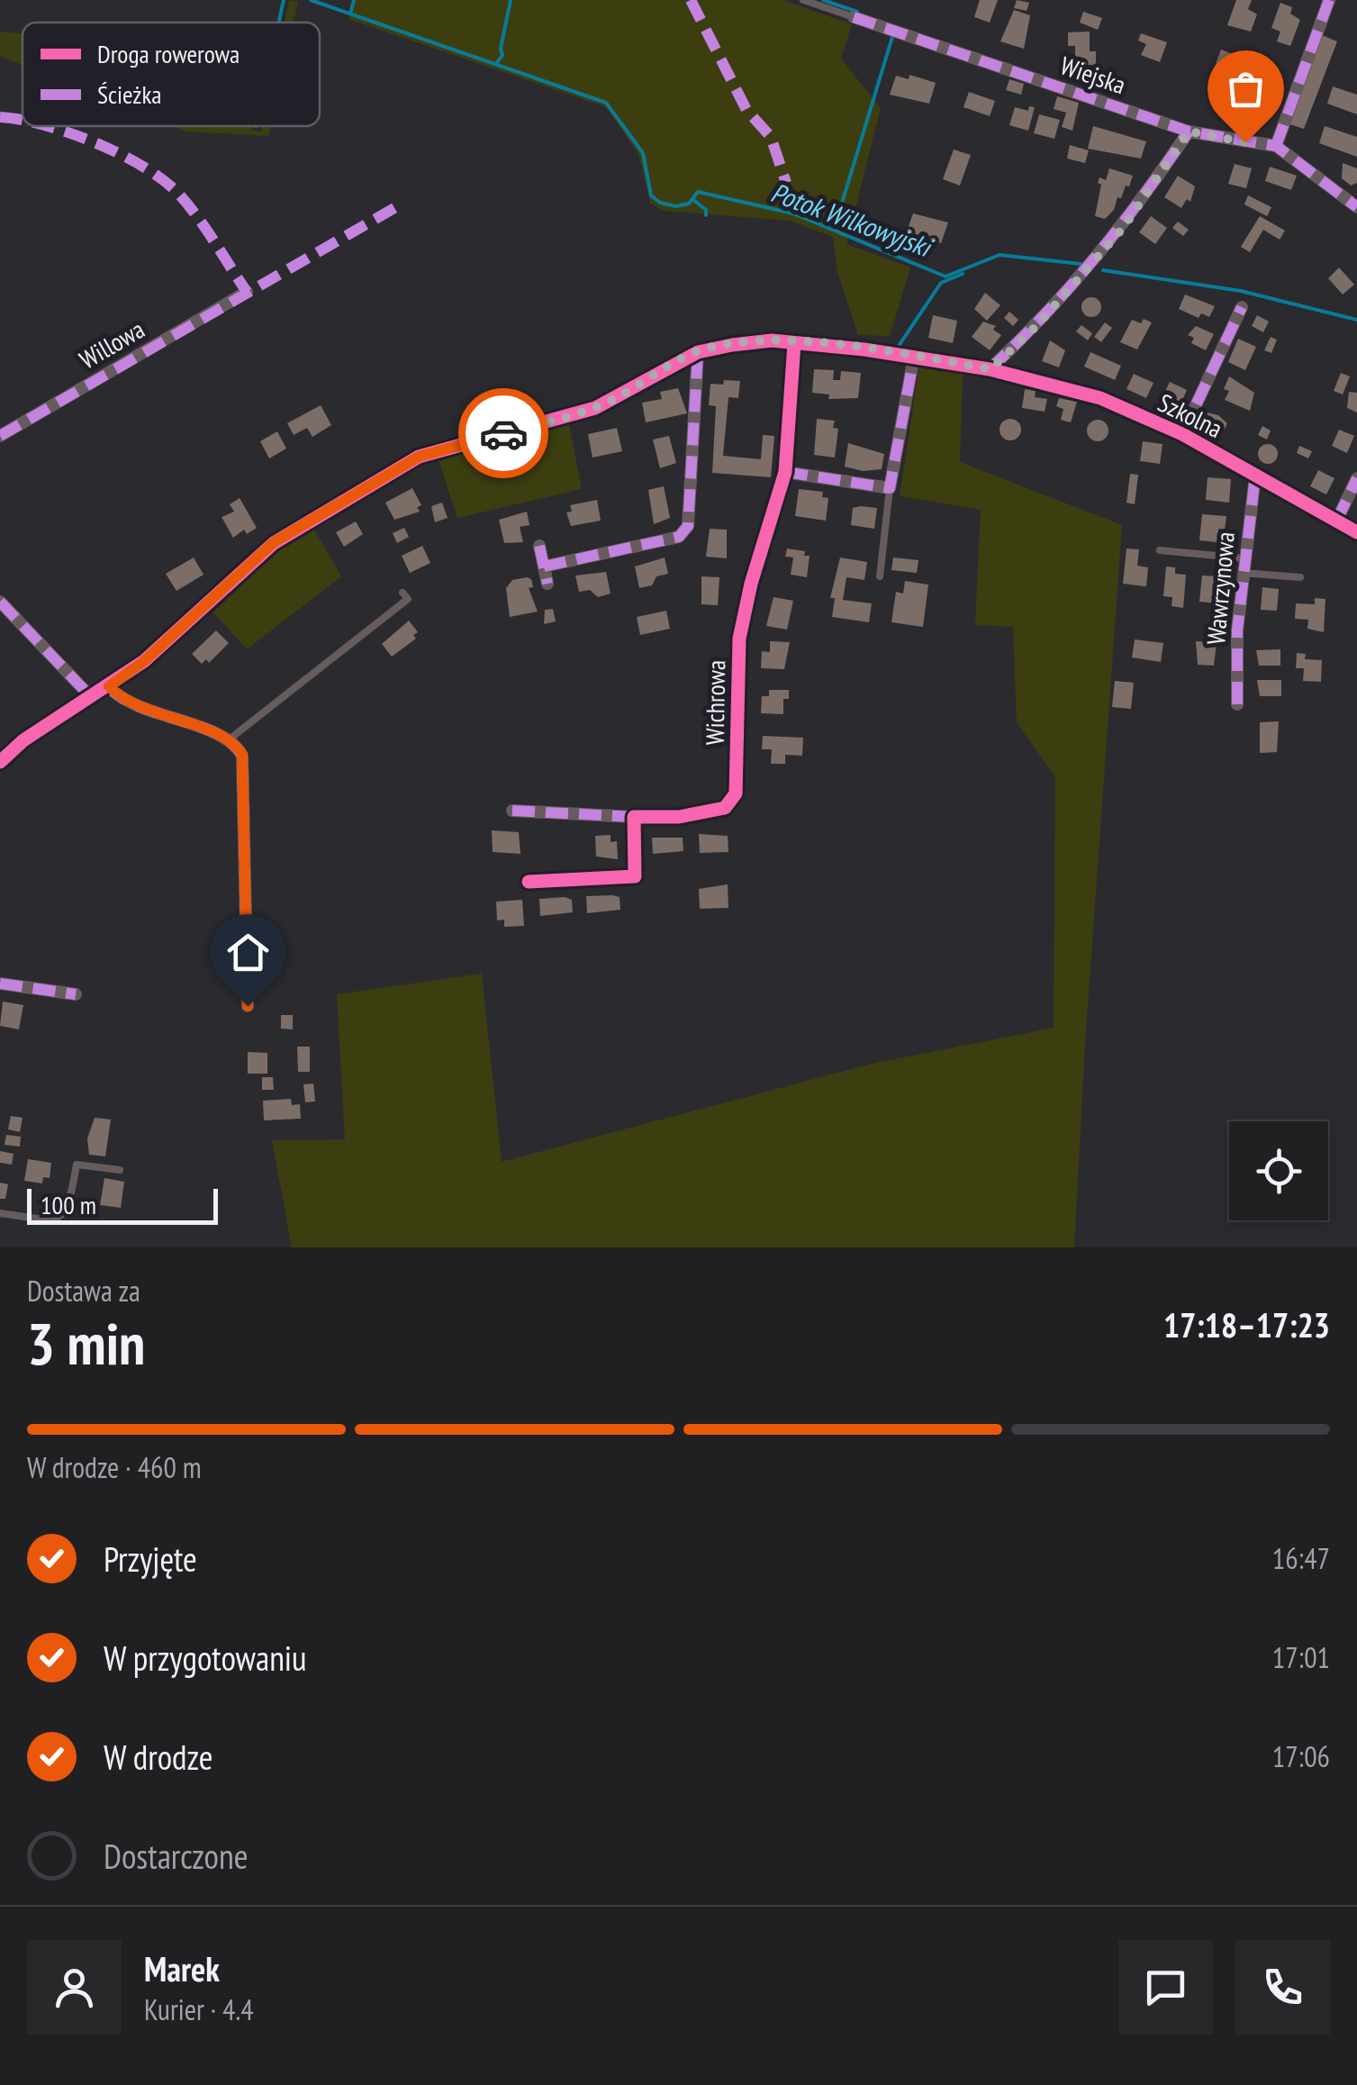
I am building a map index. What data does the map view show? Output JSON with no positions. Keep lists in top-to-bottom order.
{
  "streets": {
    "street": [
      "Wiejska",
      "Willowa",
      "Szkolna",
      "Wawrzynowa",
      "Wichrowa"
    ]
  },
  "crossings": [
    ["Szkolna", "Wawrzynowa"],
    ["Szkolna", "Wichrowa"]
  ],
  "water": ["Potok Wilkowyjski"],
  "legend": ["Droga rowerowa", "Ścieżka"],
  "scale_bar": "100 m",
  "page": {
    "scale": "100 m",
    "heading": ["3 min", "Dostawa za", "17:18–17:23"],
    "panel": ["Marek", "Kurier · 4.4"],
    "bar": "W drodze · 460 m",
    "list": [
      ["Przyjęte", "16:47"],
      ["W przygotowaniu", "17:01"],
      ["W drodze", "17:06"],
      "Dostarczone"
    ]
  }
}
